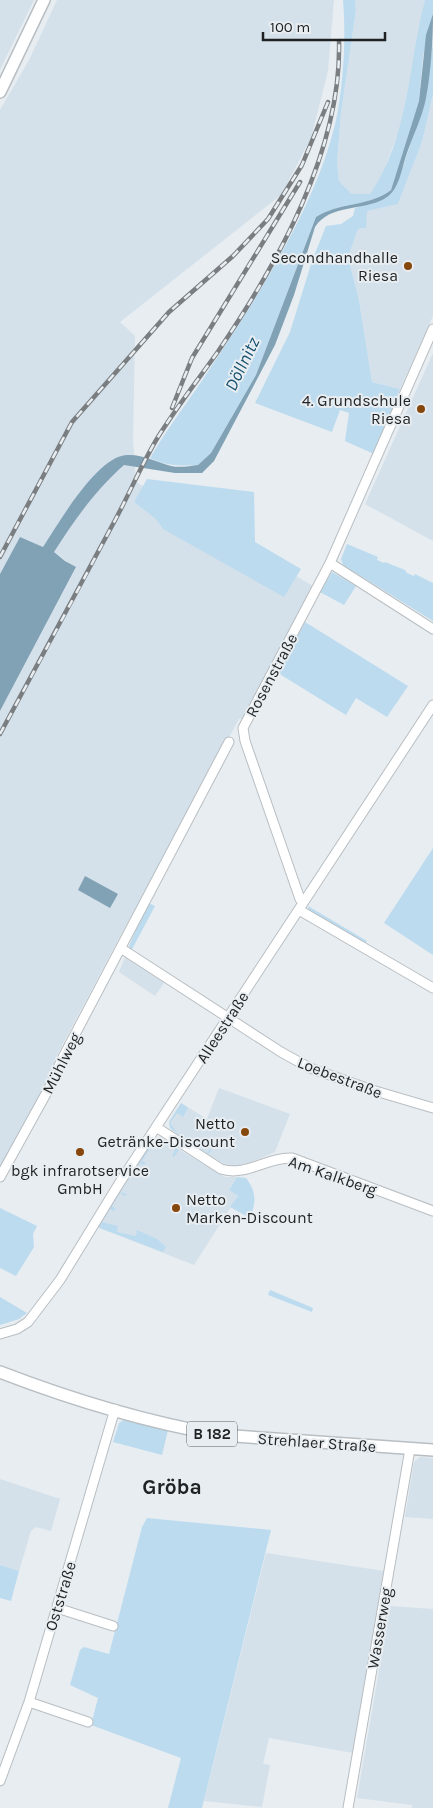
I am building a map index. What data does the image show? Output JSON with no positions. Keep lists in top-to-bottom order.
{
  "streets": {
    "main road": ["B 182", "Strehlaer Straße"],
    "street": [
      "Rosenstraße",
      "Alleestraße",
      "Mühlweg",
      "Loebestraße",
      "Am Kalkberg",
      "Oststraße",
      "Wasserweg"
    ]
  },
  "crossings": [
    ["Rosenstraße", "Alleestraße"],
    ["Alleestraße", "Loebestraße"],
    ["Alleestraße", "Am Kalkberg"],
    ["Strehlaer Straße", "Oststraße"],
    ["Strehlaer Straße", "Wasserweg"]
  ],
  "districts": ["Gröba"],
  "water": ["Döllnitz"],
  "places": [
    "Secondhandhalle Riesa",
    "4. Grundschule Riesa",
    "Netto Getränke-Discount",
    "bgk infrarotservice GmbH",
    "Netto Marken-Discount"
  ],
  "scale_bar": "100 m"
}
